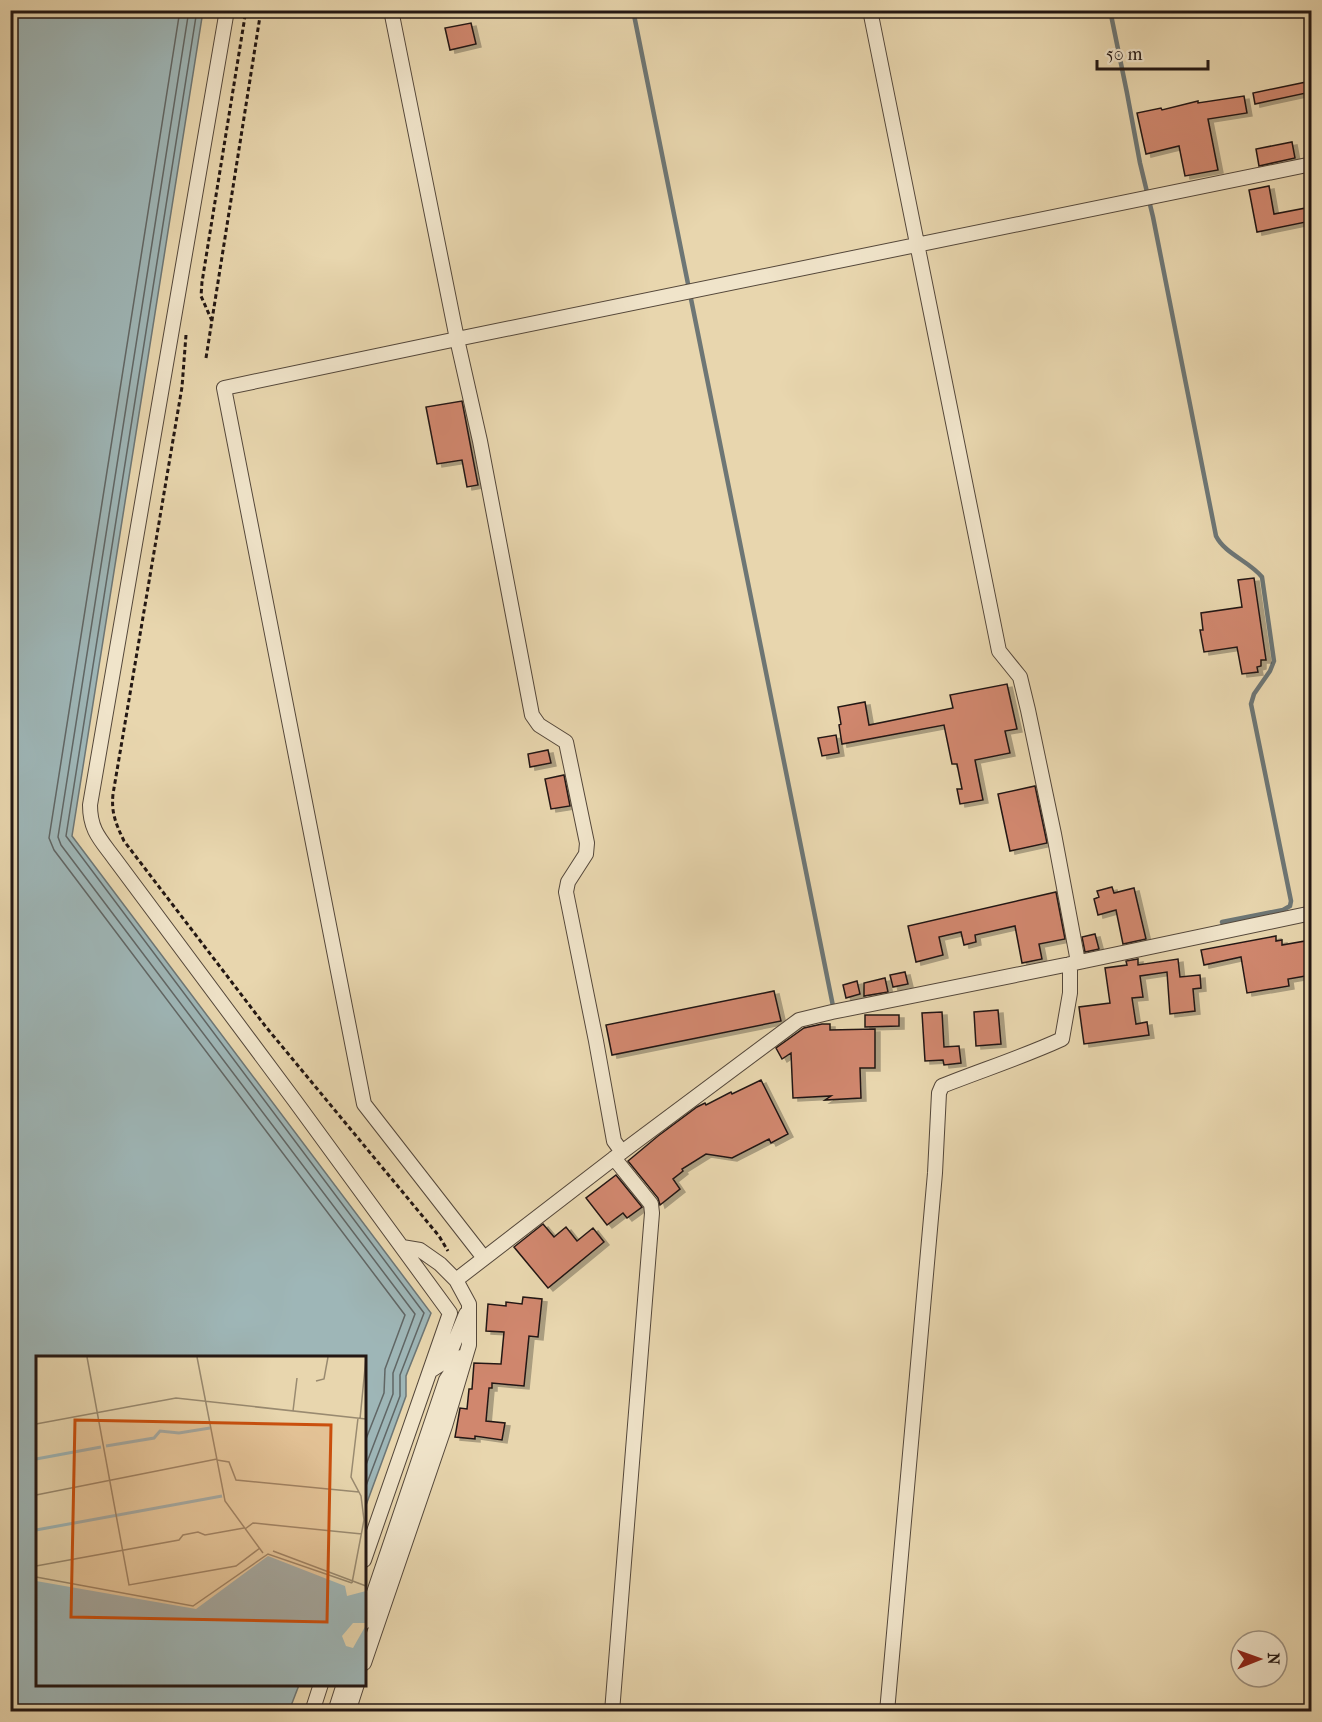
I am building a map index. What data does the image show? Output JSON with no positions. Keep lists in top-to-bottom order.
{
  "scale_bar": "50 m",
  "north": "right"
}
